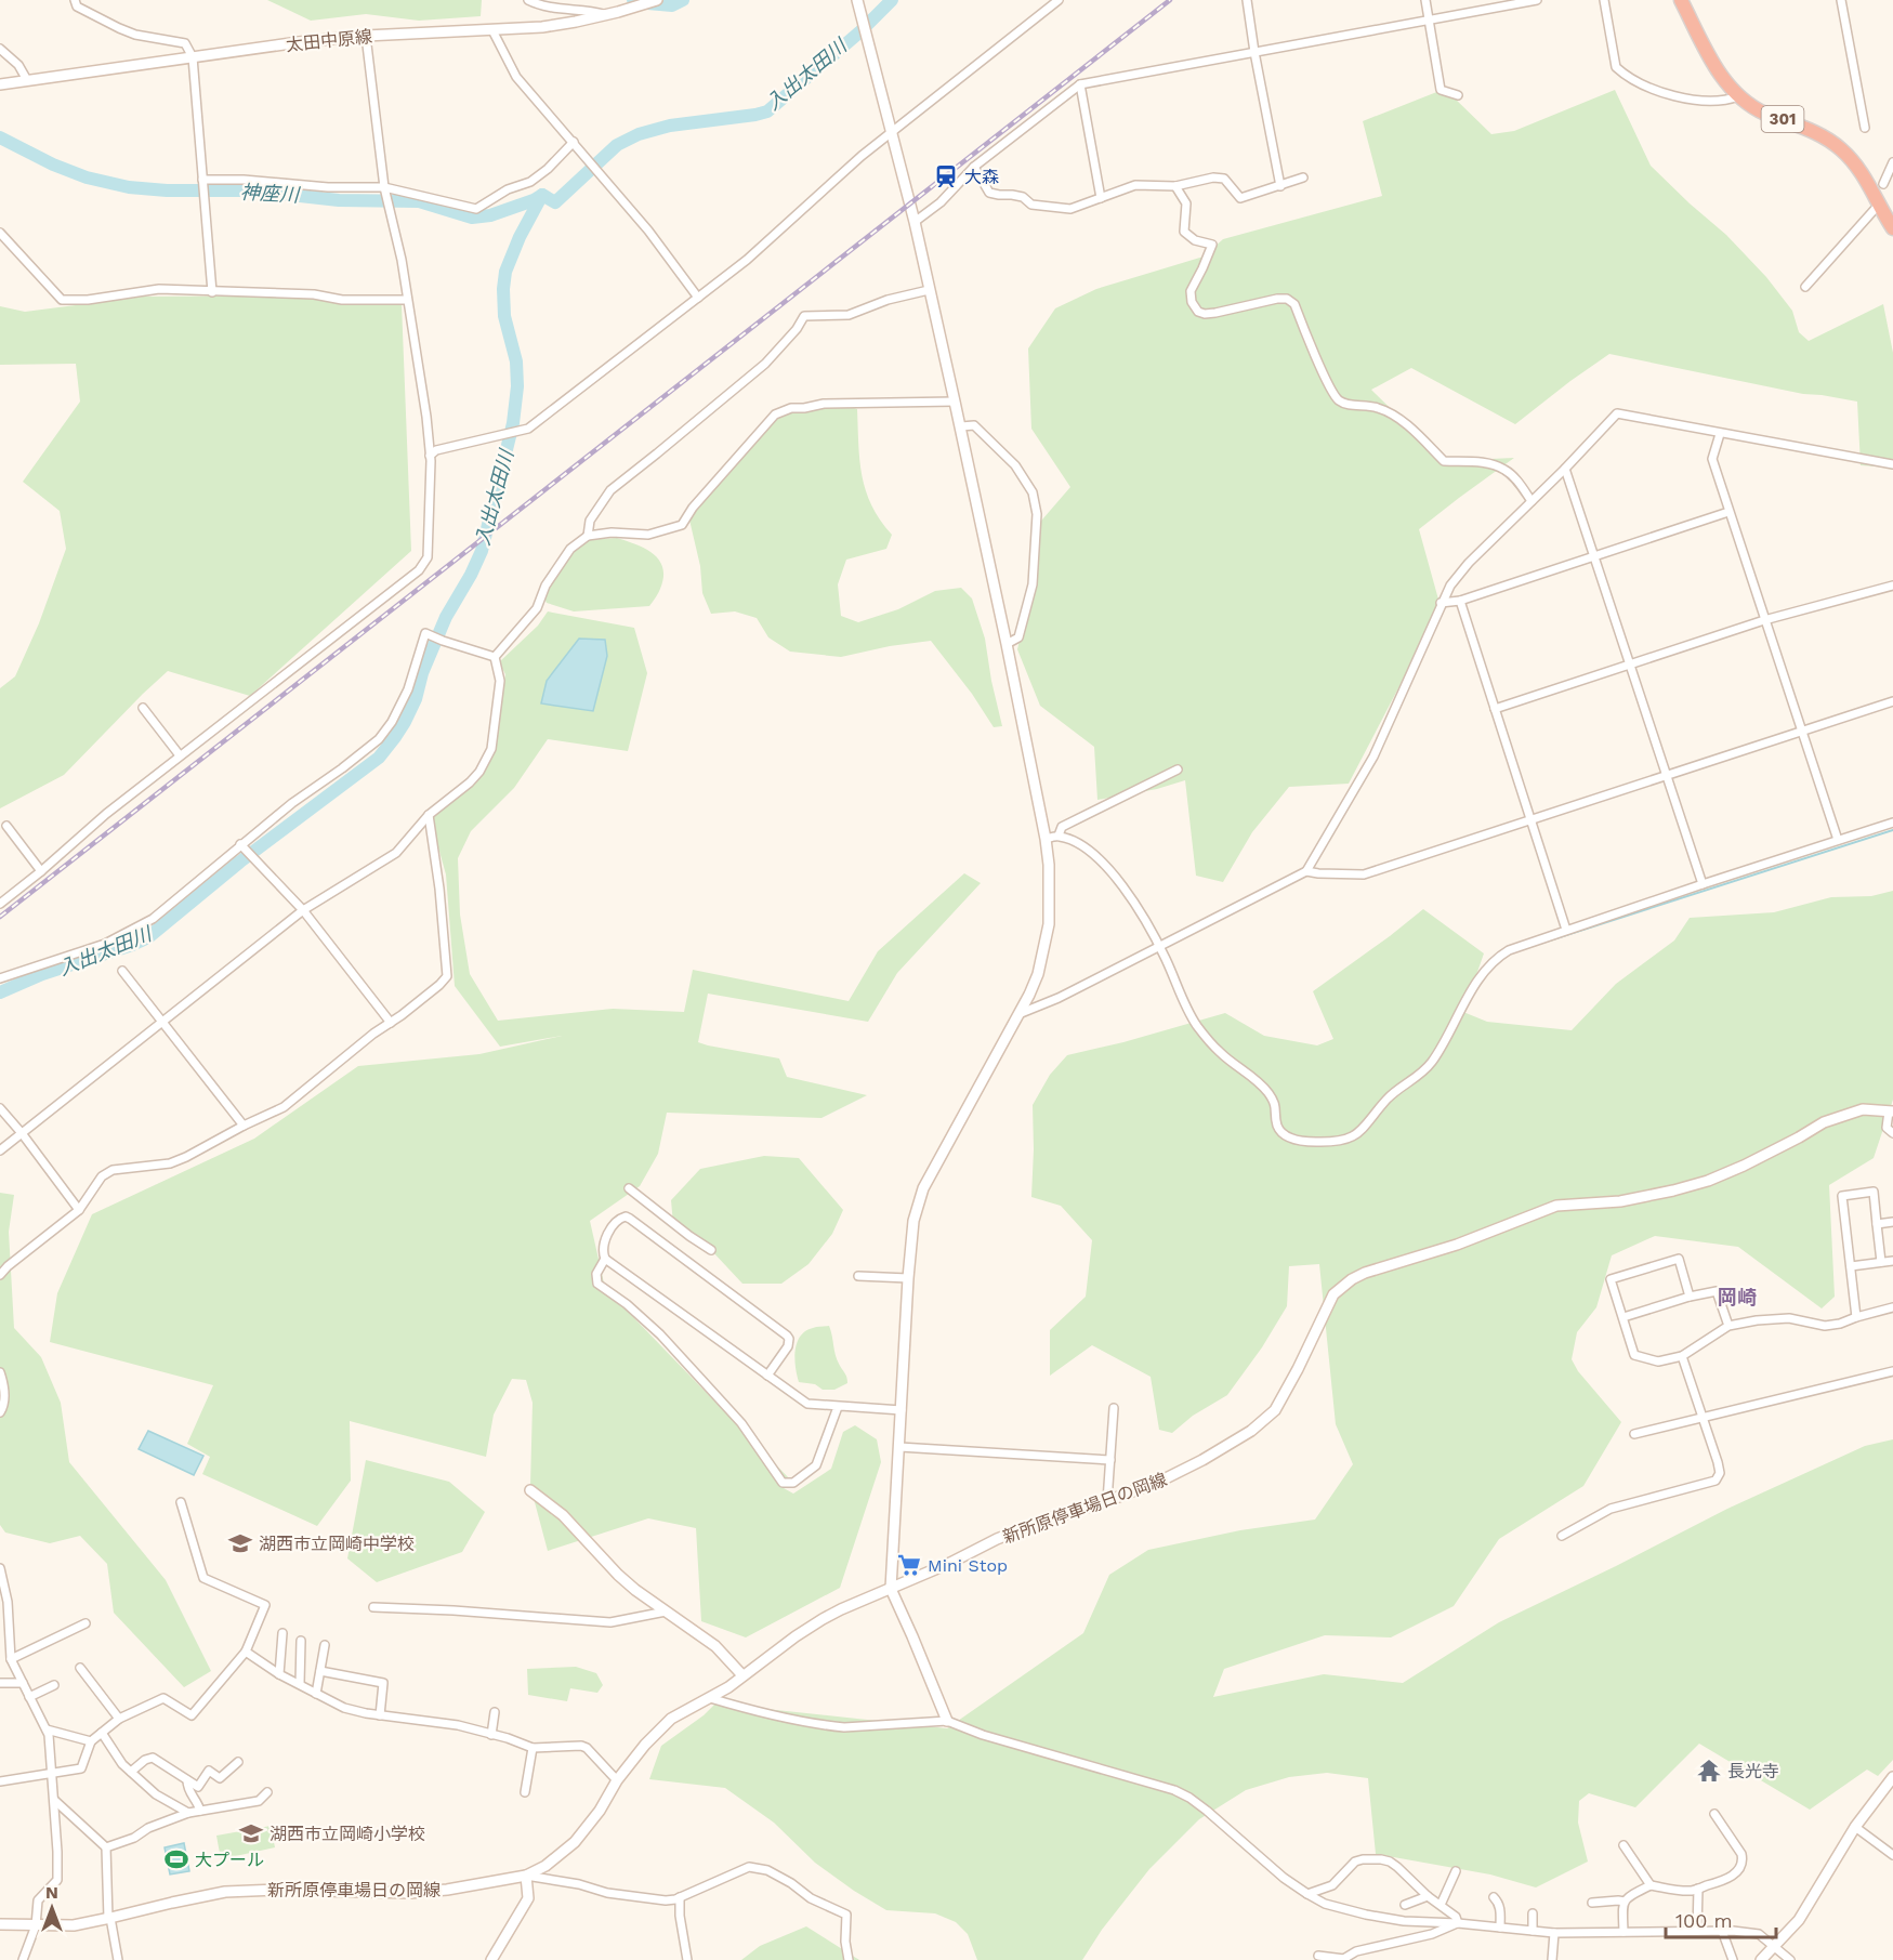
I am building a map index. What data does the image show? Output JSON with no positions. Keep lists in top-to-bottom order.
{
  "streets": {
    "highway": ["301"],
    "main road": ["太田中原線", "新所原停車場日の岡線"]
  },
  "districts": ["岡崎"],
  "water": ["入出太田川", "神座川"],
  "places": {
    "station": ["大森"],
    "school or university": ["湖西市立岡崎中学校", "湖西市立岡崎小学校"],
    "supermarket": ["Mini Stop"],
    "temple": ["長光寺"],
    "sports": ["大プール"]
  },
  "scale_bar": "100 m",
  "north": "top"
}
